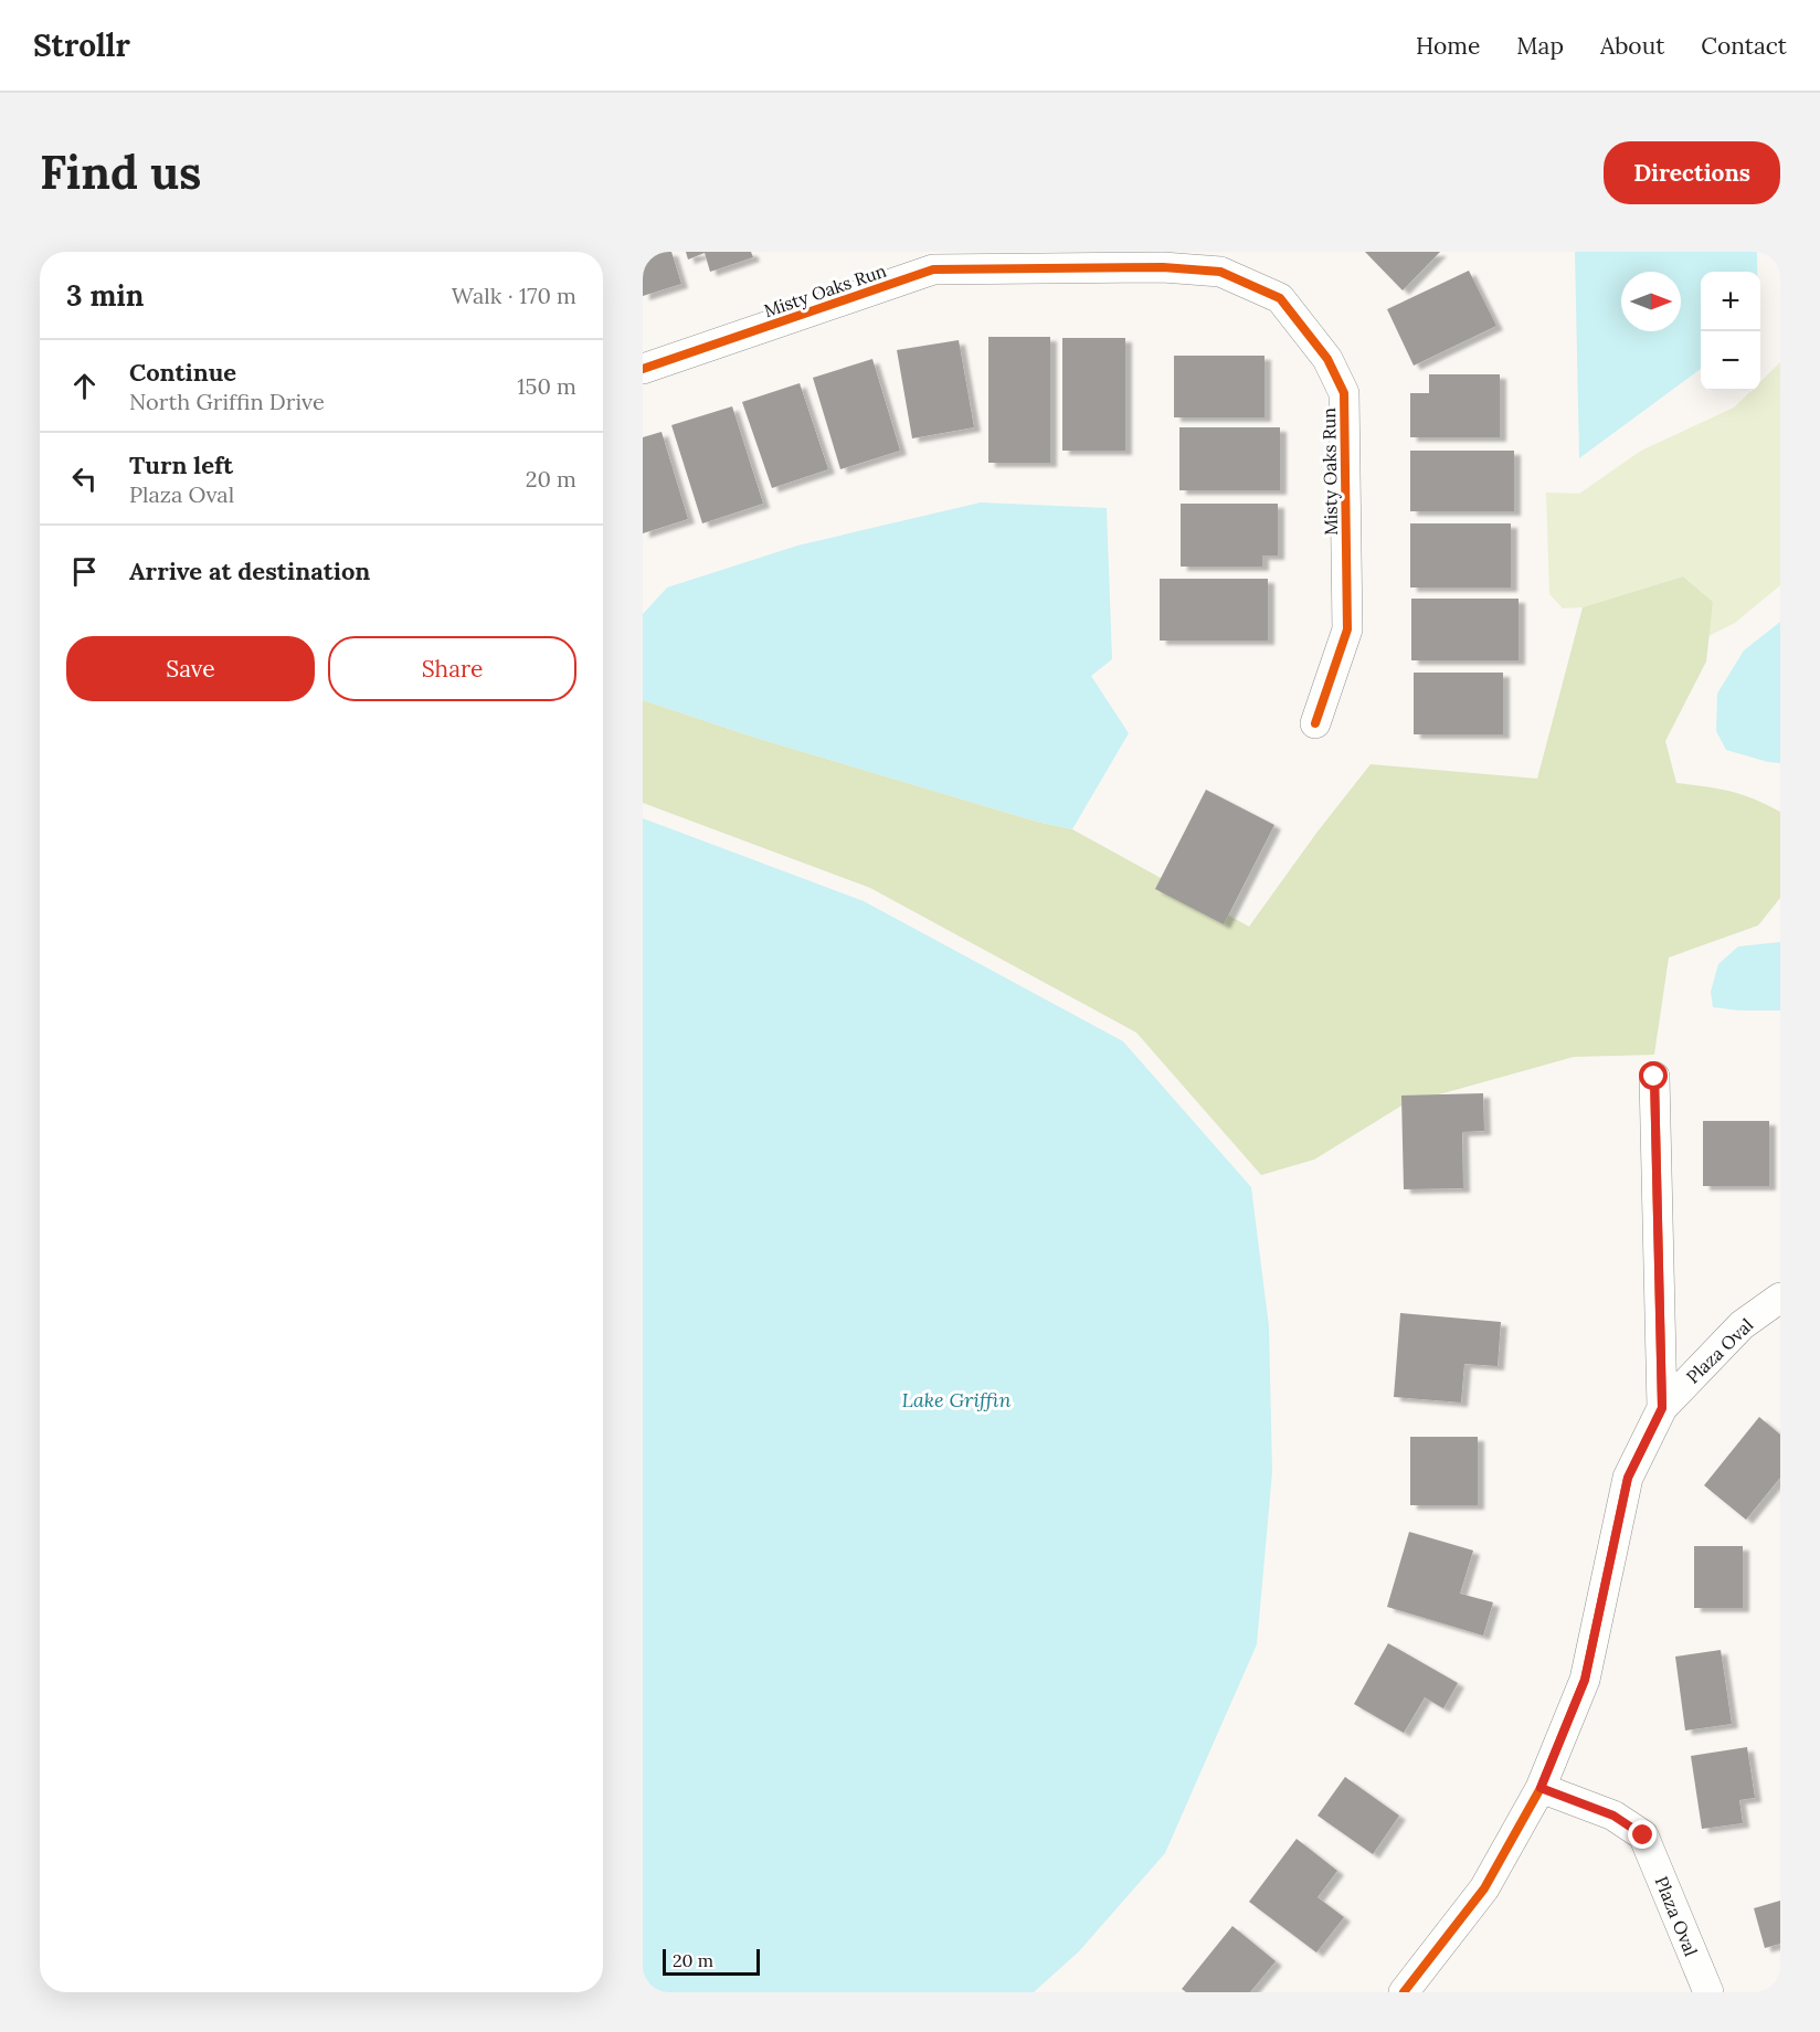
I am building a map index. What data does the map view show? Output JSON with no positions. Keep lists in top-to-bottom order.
{
  "streets": {
    "street": ["Misty Oaks Run", "Plaza Oval"]
  },
  "water": ["Lake Griffin"],
  "scale_bar": "20 m",
  "north": "right",
  "page": {
    "header": "Strollr",
    "nav": [
      "Home",
      "Map",
      "About",
      "Contact"
    ],
    "buttons": [
      "Directions",
      ["Save", "Share"]
    ],
    "title": "Find us",
    "heading": ["3 min", "Walk · 170 m"],
    "map_buttons": ["+", "−"],
    "list": [
      ["Continue", "North Griffin Drive", "150 m"],
      ["Turn left", "Plaza Oval", "20 m"],
      "Arrive at destination"
    ],
    "scale": "20 m"
  }
}
